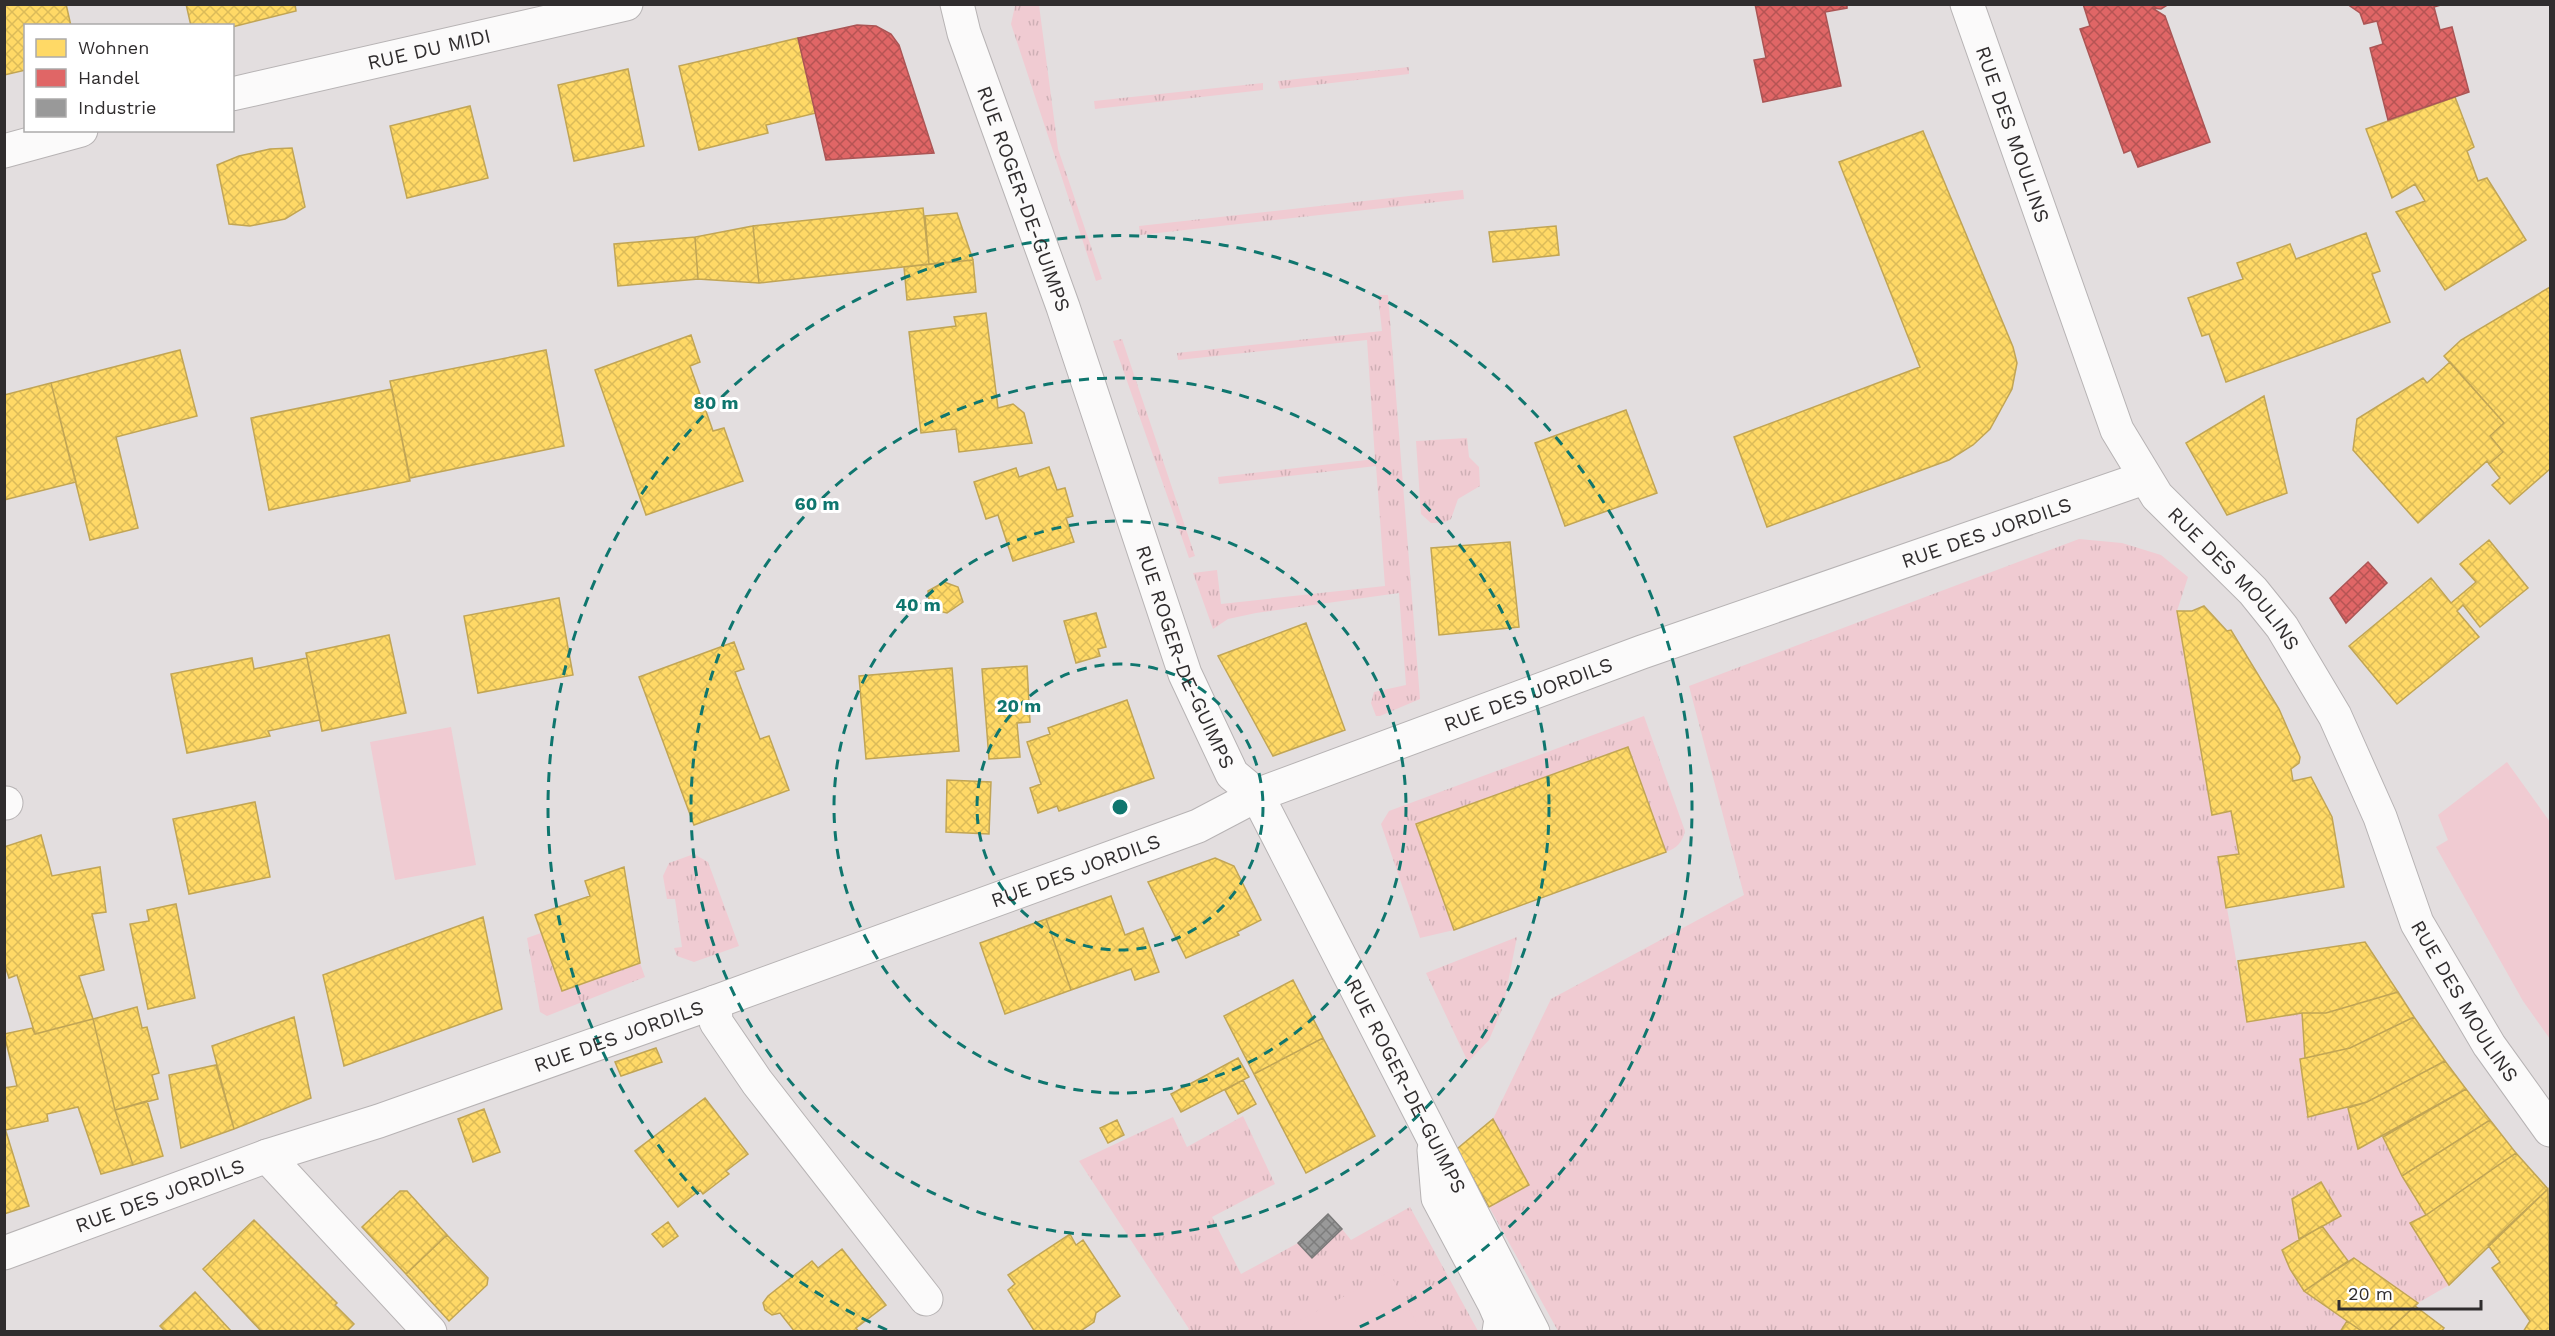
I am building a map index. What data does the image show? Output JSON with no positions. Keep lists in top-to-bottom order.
{
  "streets": {
    "street": [
      "RUE DU MIDI",
      "RUE DES MOULINS",
      "RUE ROGER-DE-GUIMPS",
      "RUE DES JORDILS"
    ]
  },
  "crossings": [
    ["RUE DES MOULINS", "RUE DES JORDILS"],
    ["RUE ROGER-DE-GUIMPS", "RUE DES JORDILS"]
  ],
  "legend": ["Wohnen", "Handel", "Industrie"],
  "scale_bar": "20 m",
  "rings": [
    "80 m",
    "60 m",
    "40 m",
    "20 m"
  ]
}
